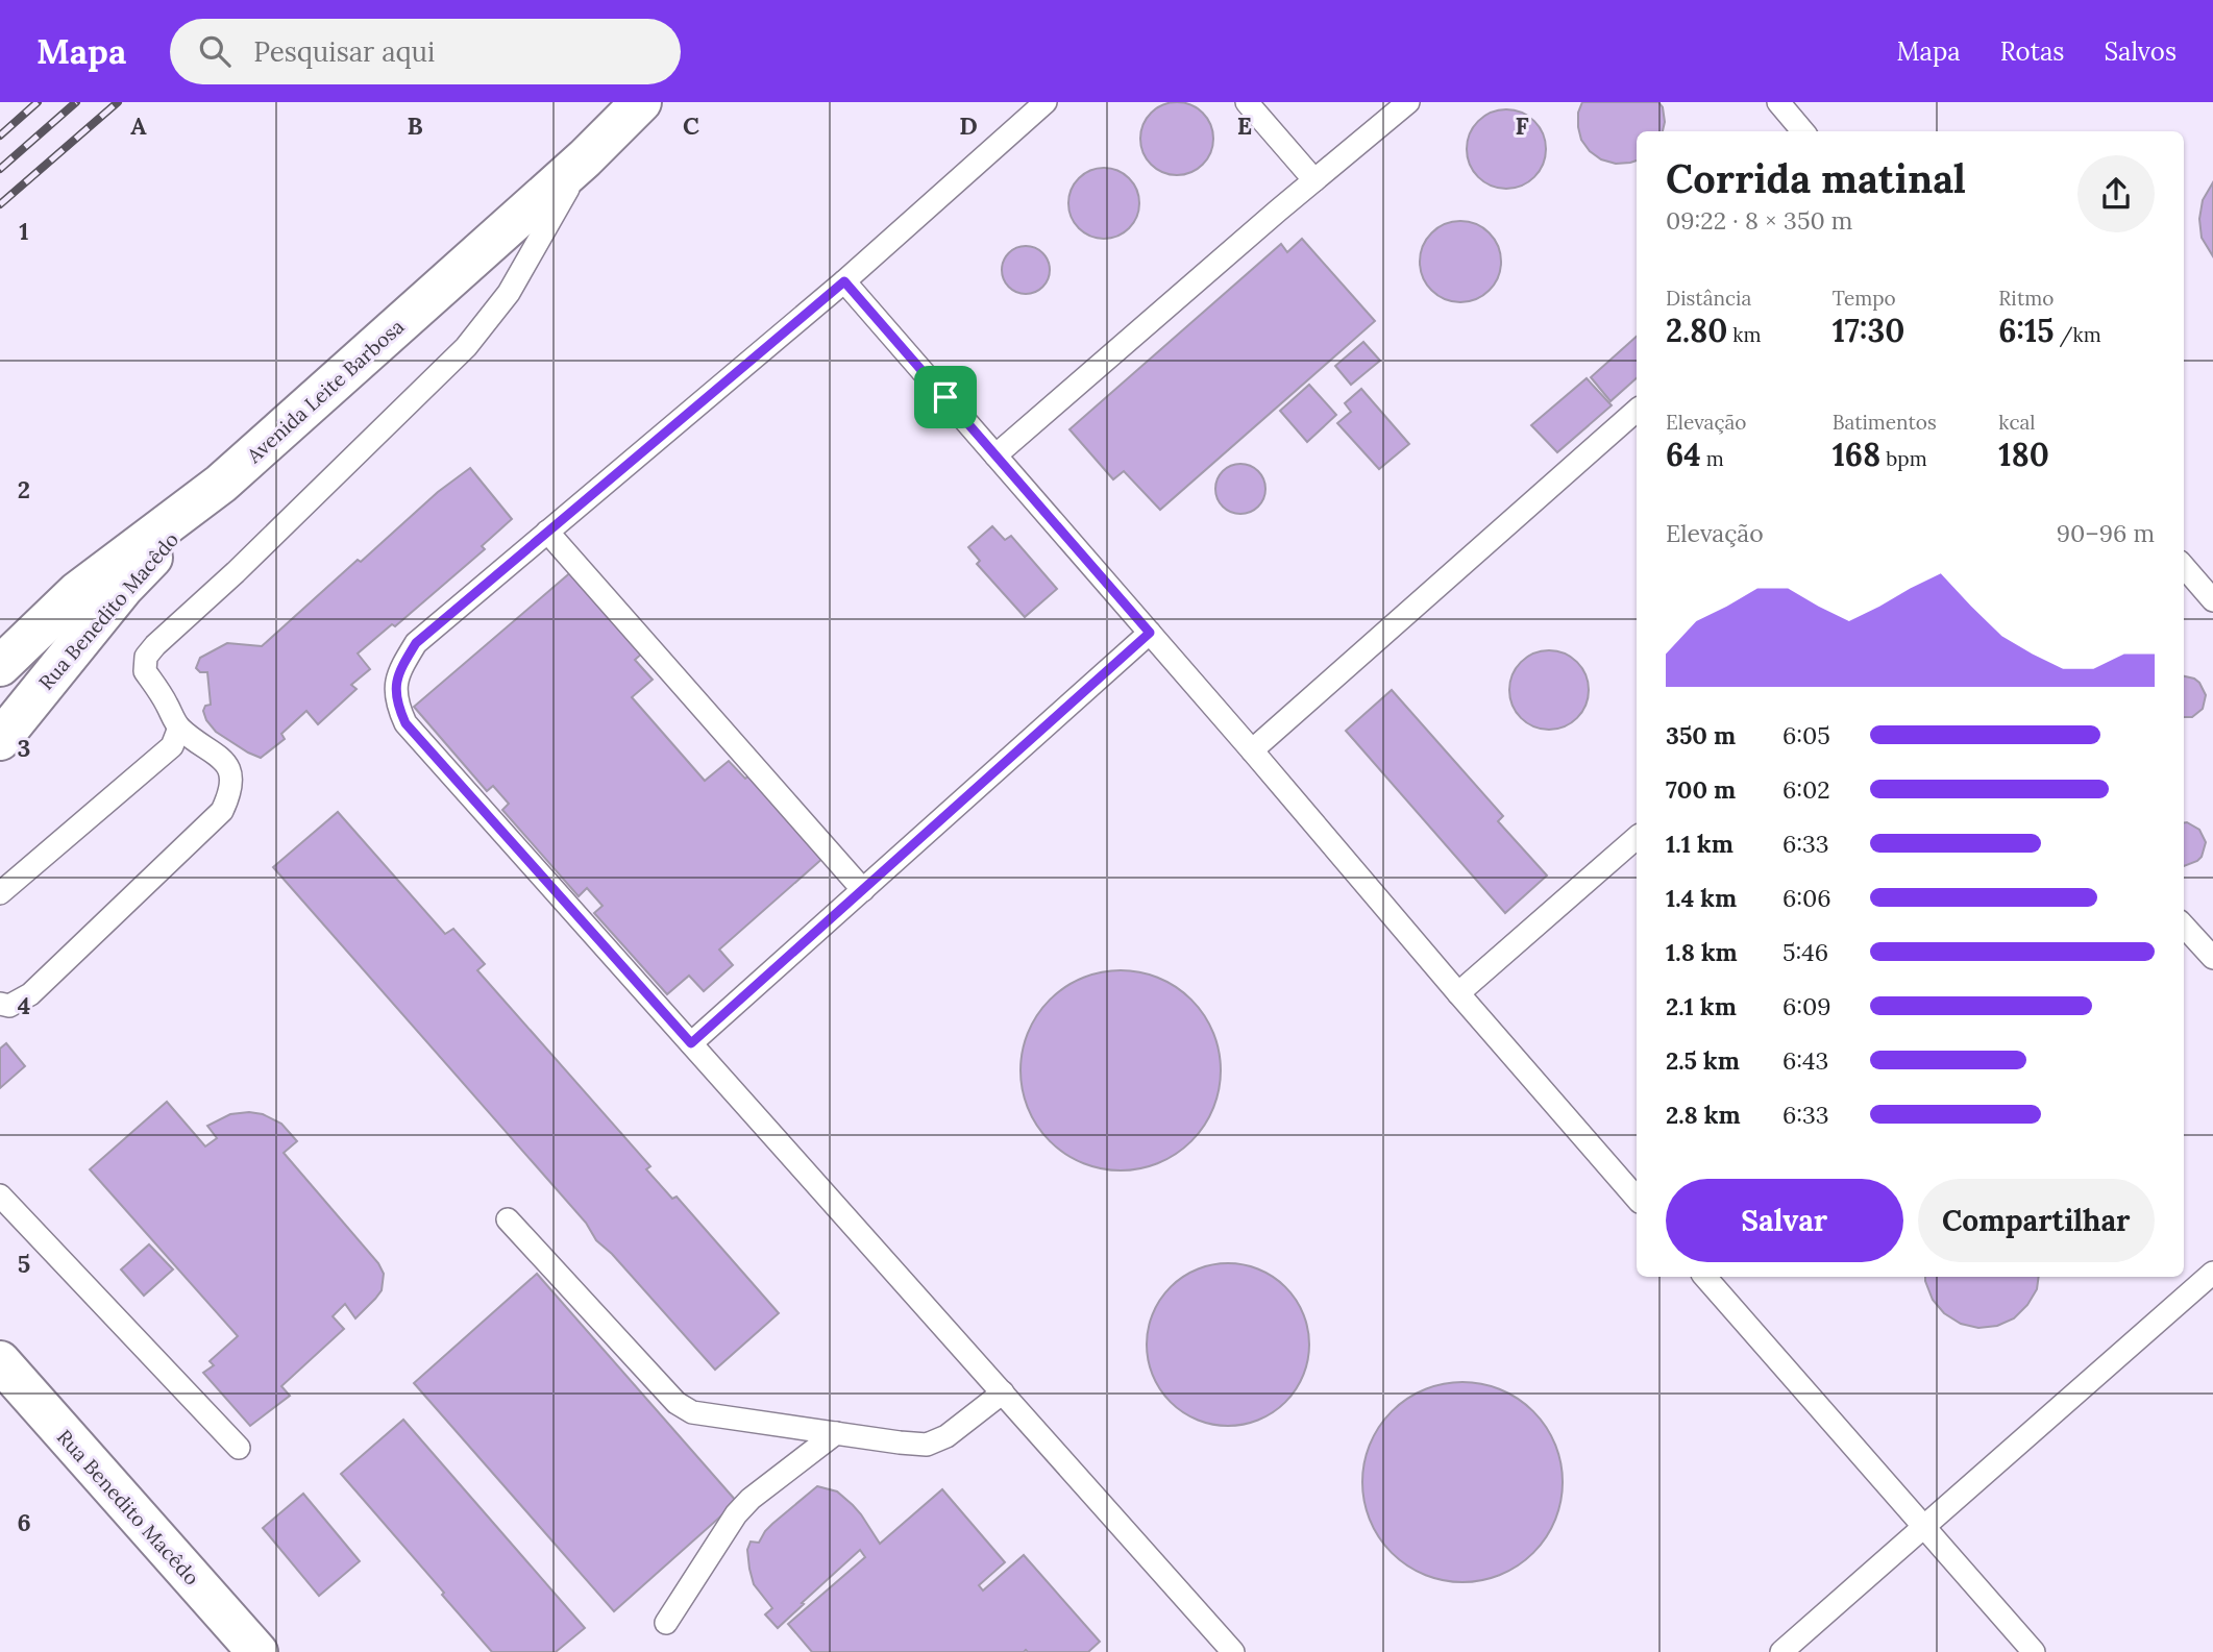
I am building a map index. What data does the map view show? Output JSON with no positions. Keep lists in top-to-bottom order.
{
  "streets": {
    "street": ["Avenida Leite Barbosa", "Rua Benedito Macêdo"]
  },
  "crossings": [
    ["Avenida Leite Barbosa", "Rua Benedito Macêdo"]
  ],
  "page": {
    "header": "Mapa",
    "search": "Pesquisar aqui",
    "nav": ["Mapa", "Rotas", "Salvos"],
    "heading": ["Corrida matinal", "09:22 · 8 × 350 m"],
    "stats": [
      ["Distância", "2.80 km"],
      ["Tempo", "17:30"],
      ["Ritmo", "6:15 /km"],
      ["Elevação", "64 m"],
      ["Batimentos", "168 bpm"],
      ["kcal", "180"]
    ],
    "chart": ["Elevação", "90–96 m"],
    "list": [
      {
        "name": "350 m",
        "note": "6:05"
      },
      {
        "name": "700 m",
        "note": "6:02"
      },
      {
        "name": "1.1 km",
        "note": "6:33"
      },
      {
        "name": "1.4 km",
        "note": "6:06"
      },
      {
        "name": "1.8 km",
        "note": "5:46"
      },
      {
        "name": "2.1 km",
        "note": "6:09"
      },
      {
        "name": "2.5 km",
        "note": "6:43"
      },
      {
        "name": "2.8 km",
        "note": "6:33"
      }
    ],
    "buttons": ["Salvar", "Compartilhar"]
  },
  "grid": {
    "columns": [
      "A",
      "B",
      "C",
      "D",
      "E",
      "F"
    ],
    "rows": [
      "1",
      "2",
      "3",
      "4",
      "5",
      "6"
    ]
  }
}
